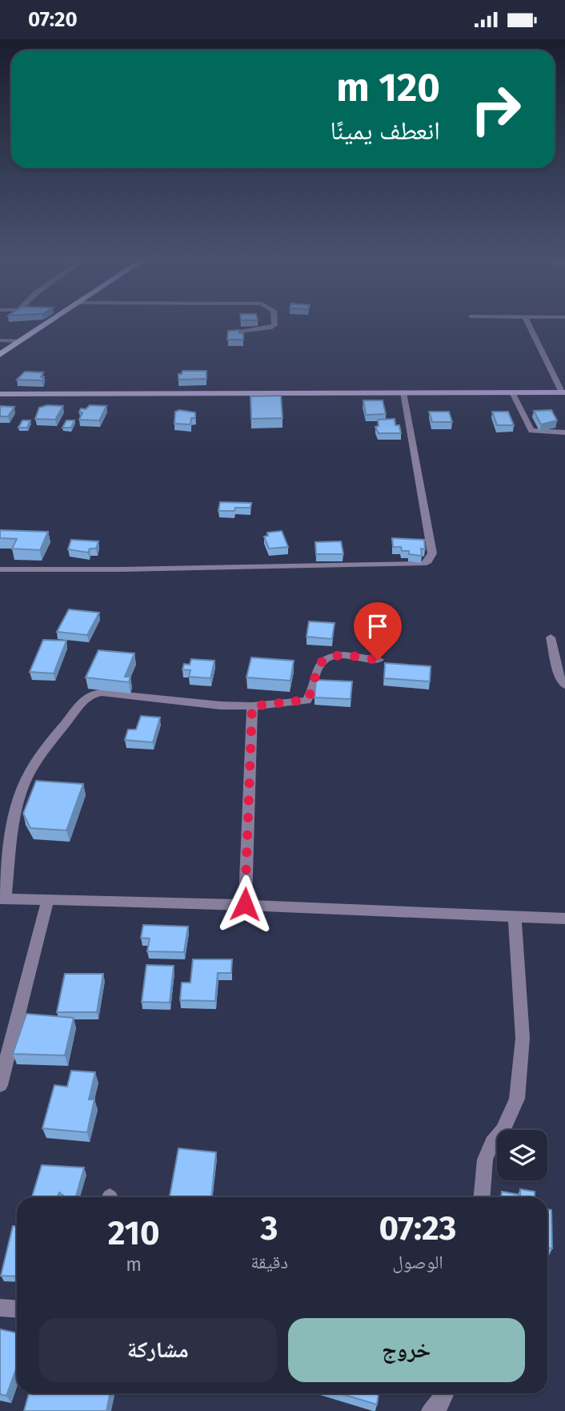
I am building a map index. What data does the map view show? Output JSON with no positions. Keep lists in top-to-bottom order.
{
  "page": {
    "status": "07:20",
    "turn": ["120 m", "انعطف يمينًا"],
    "eta": [
      "07:23",
      "الوصول",
      "3",
      "دقيقة",
      "210",
      "m"
    ],
    "buttons": ["خروج", "مشاركة"]
  }
}
